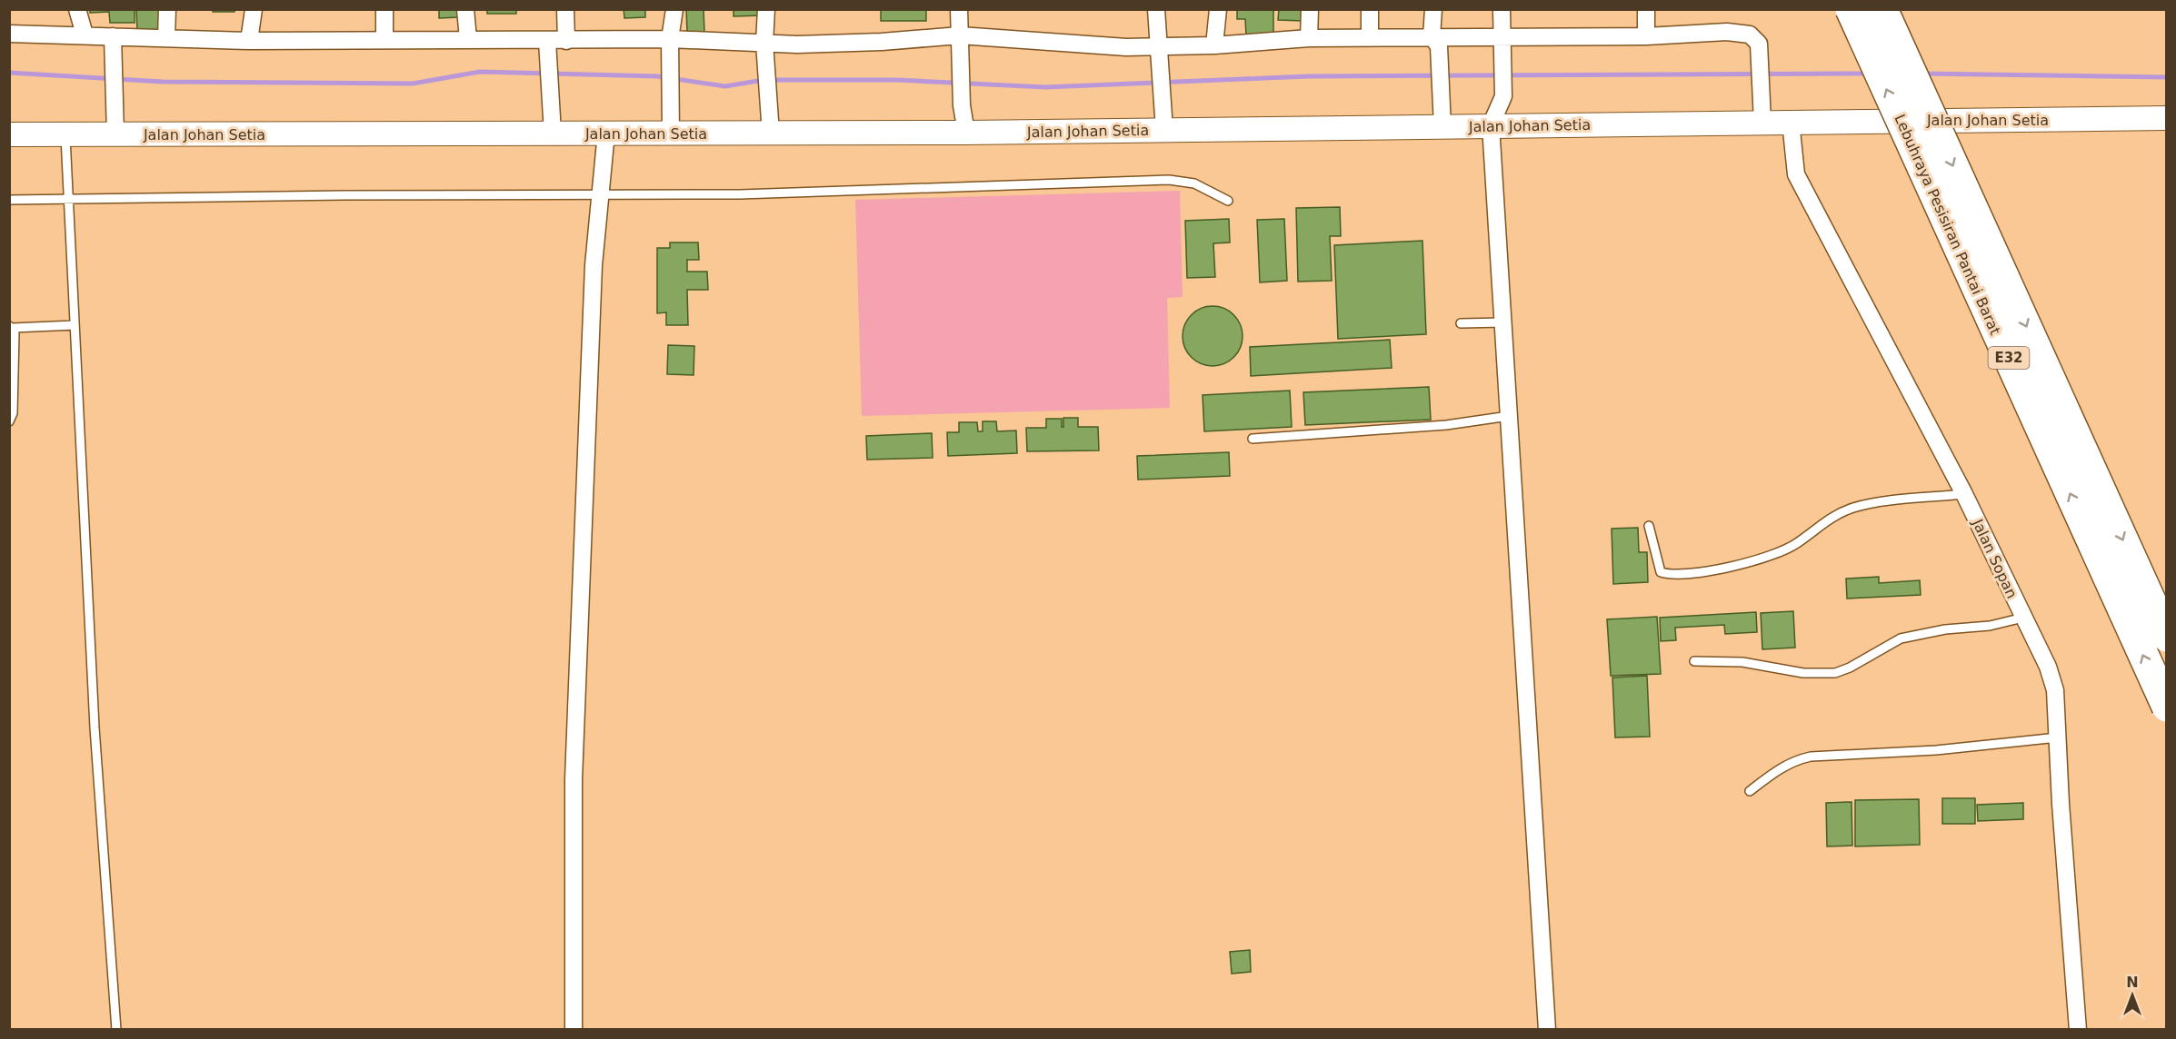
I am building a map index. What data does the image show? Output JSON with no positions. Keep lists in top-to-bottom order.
{
  "streets": {
    "highway": ["Lebuhraya Pesisiran Pantai Barat", "E32"],
    "main road": ["Jalan Johan Setia"],
    "street": ["Jalan Sopan"]
  },
  "crossings": [
    ["Jalan Johan Setia", "Jalan Sopan"]
  ],
  "north": "top"
}
